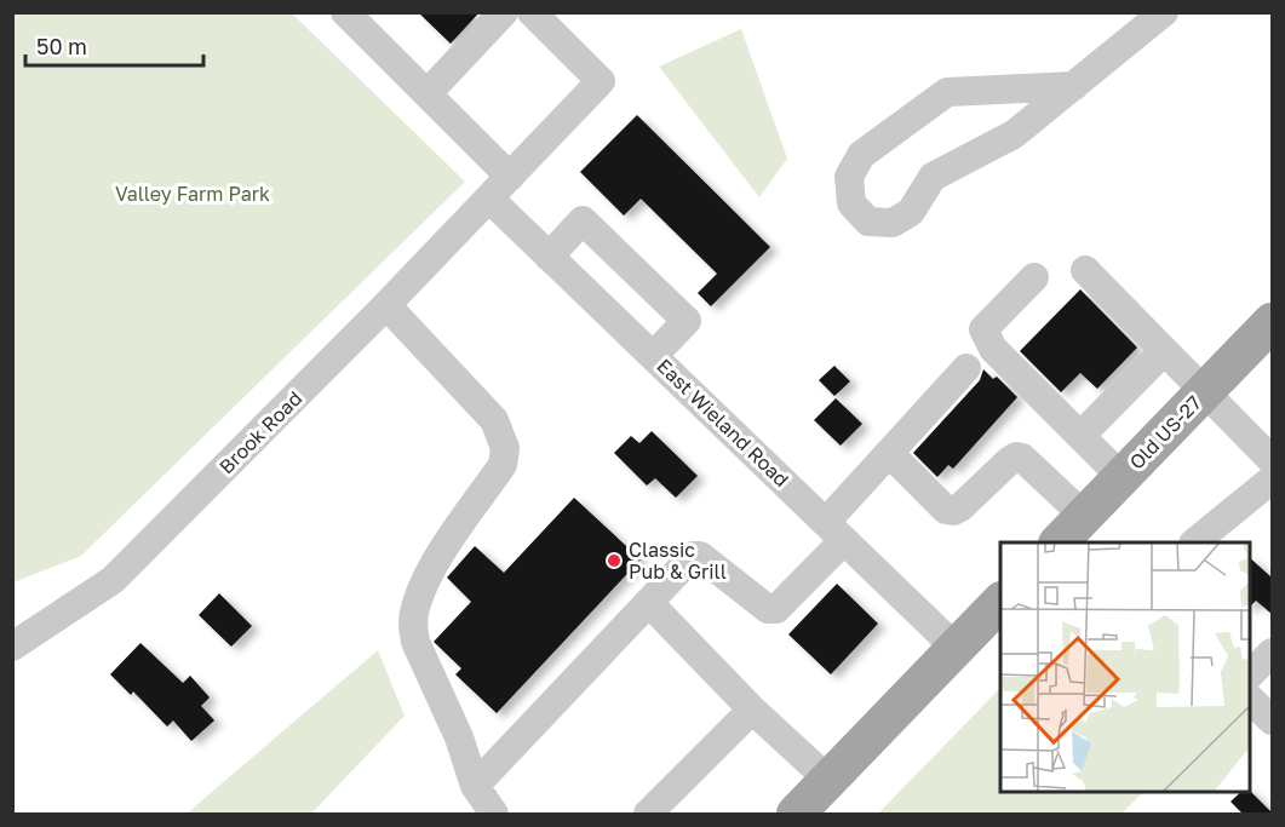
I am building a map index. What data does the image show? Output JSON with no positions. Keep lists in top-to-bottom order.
{
  "streets": {
    "main road": ["Old US-27"],
    "street": ["East Wieland Road", "Brook Road"]
  },
  "crossings": [
    ["East Wieland Road", "Brook Road"]
  ],
  "parks": ["Valley Farm Park"],
  "places": ["Classic Pub & Grill"],
  "scale_bar": "50 m"
}
